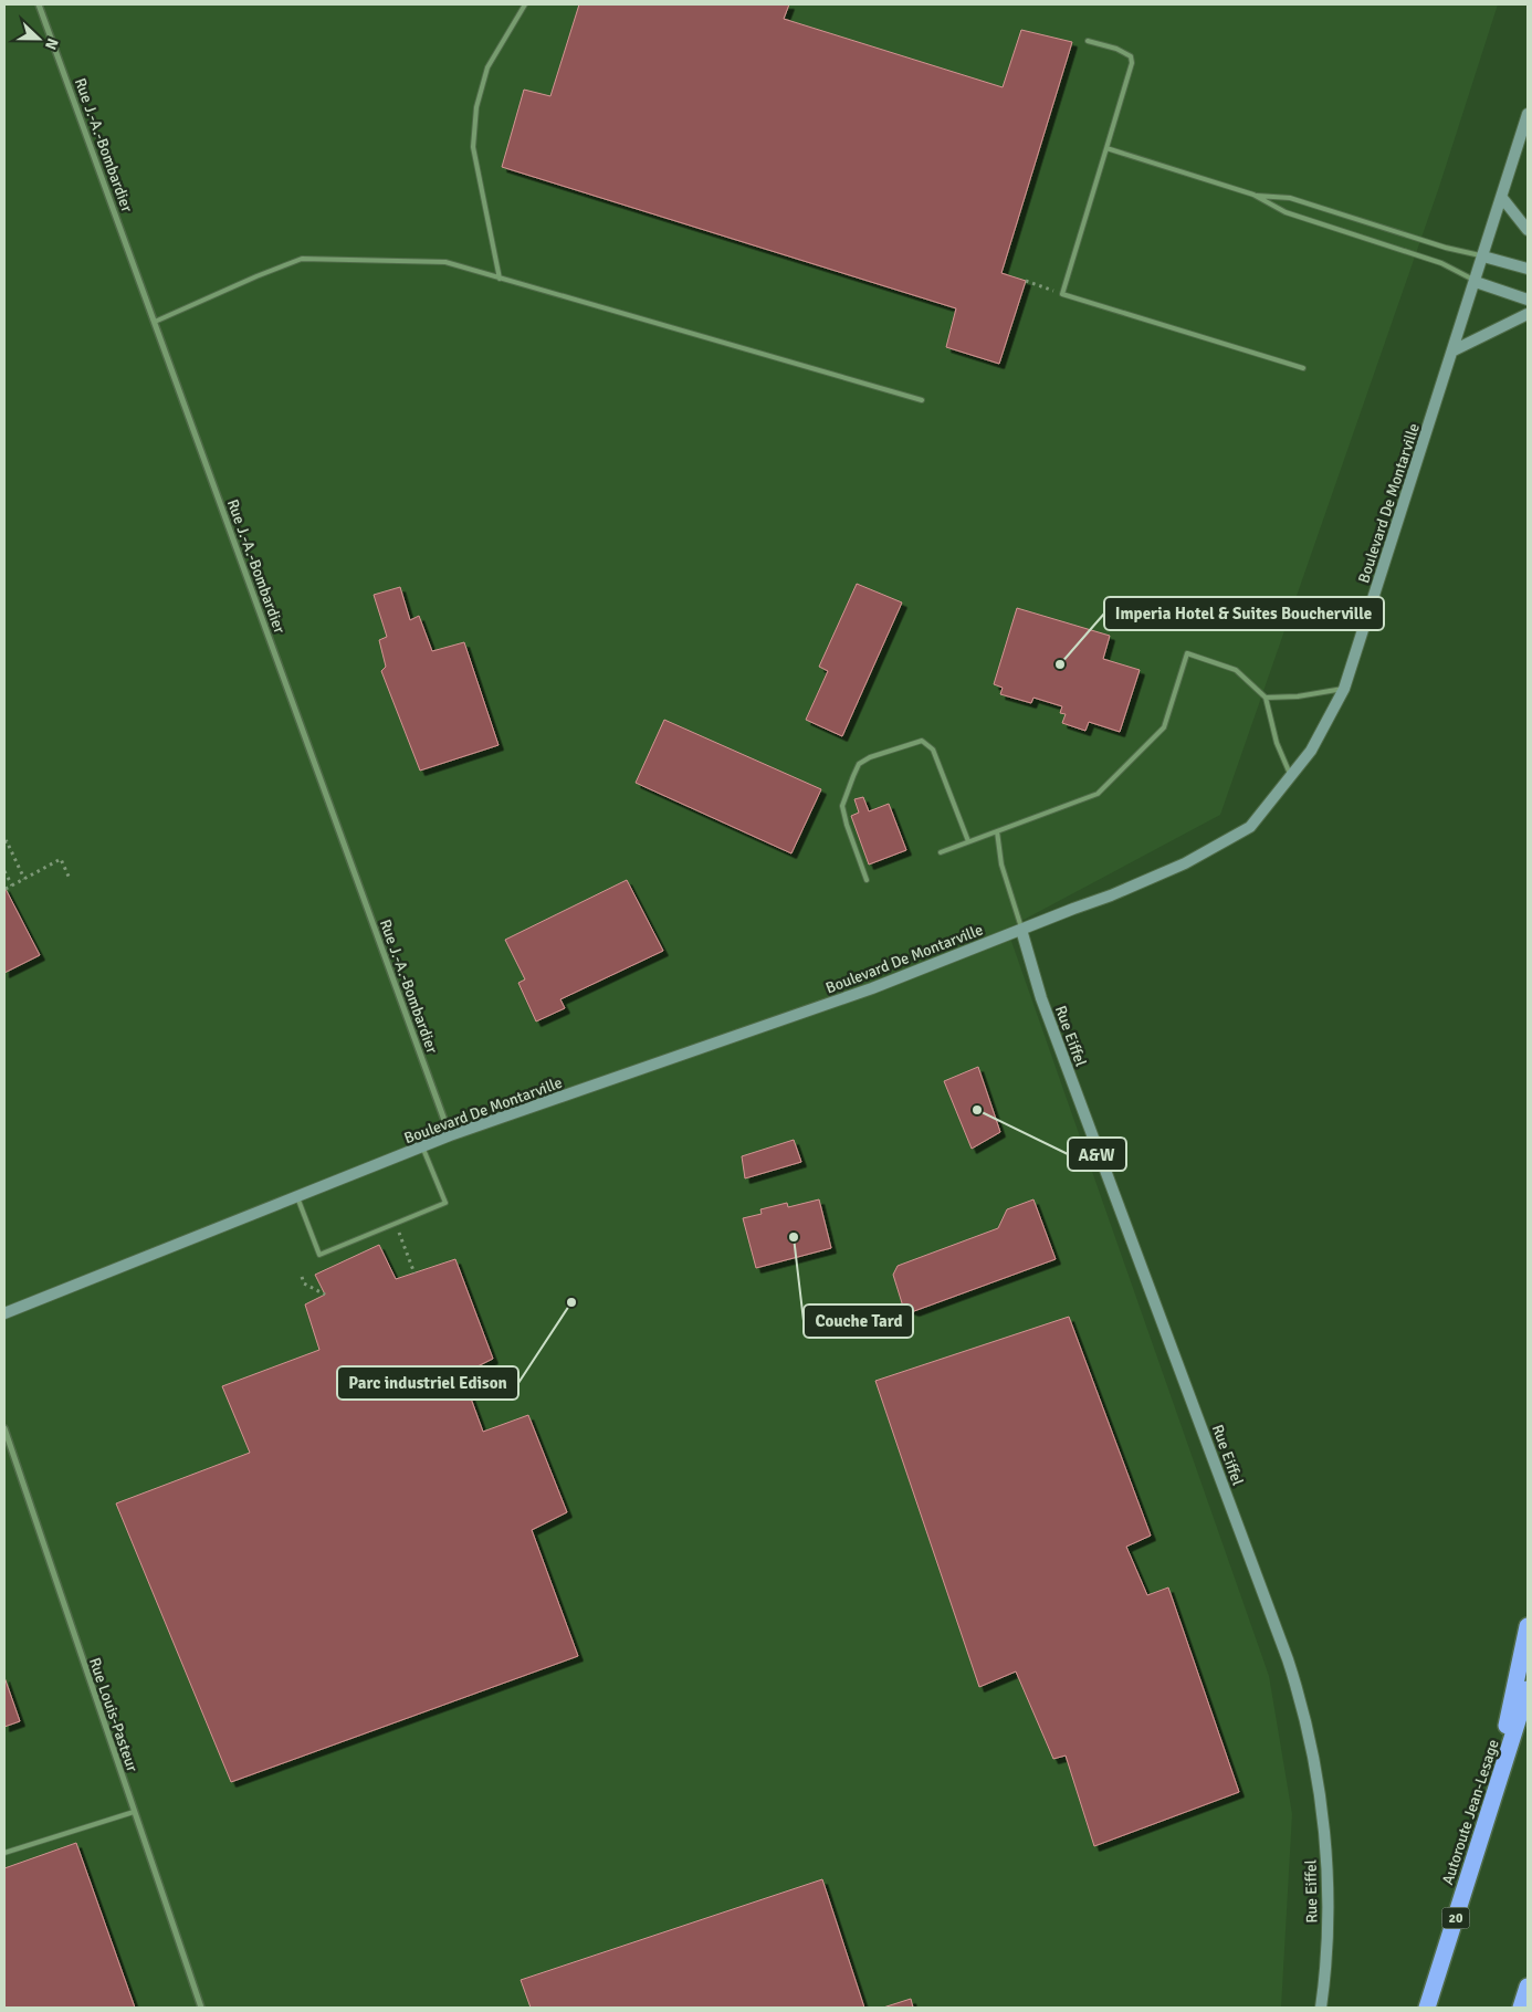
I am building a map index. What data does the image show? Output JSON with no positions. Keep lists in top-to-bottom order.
{
  "streets": {
    "highway": ["Autoroute Jean-Lesage", "20"],
    "street": [
      "Rue J.-A.-Bombardier",
      "Boulevard De Montarville",
      "Rue Eiffel",
      "Rue Louis-Pasteur"
    ]
  },
  "crossings": [
    ["Rue J.-A.-Bombardier", "Boulevard De Montarville"],
    ["Boulevard De Montarville", "Rue Eiffel"]
  ],
  "places": [
    "Imperia Hotel & Suites Boucherville",
    "A&W",
    "Couche Tard",
    "Parc industriel Edison"
  ],
  "north": "right"
}
